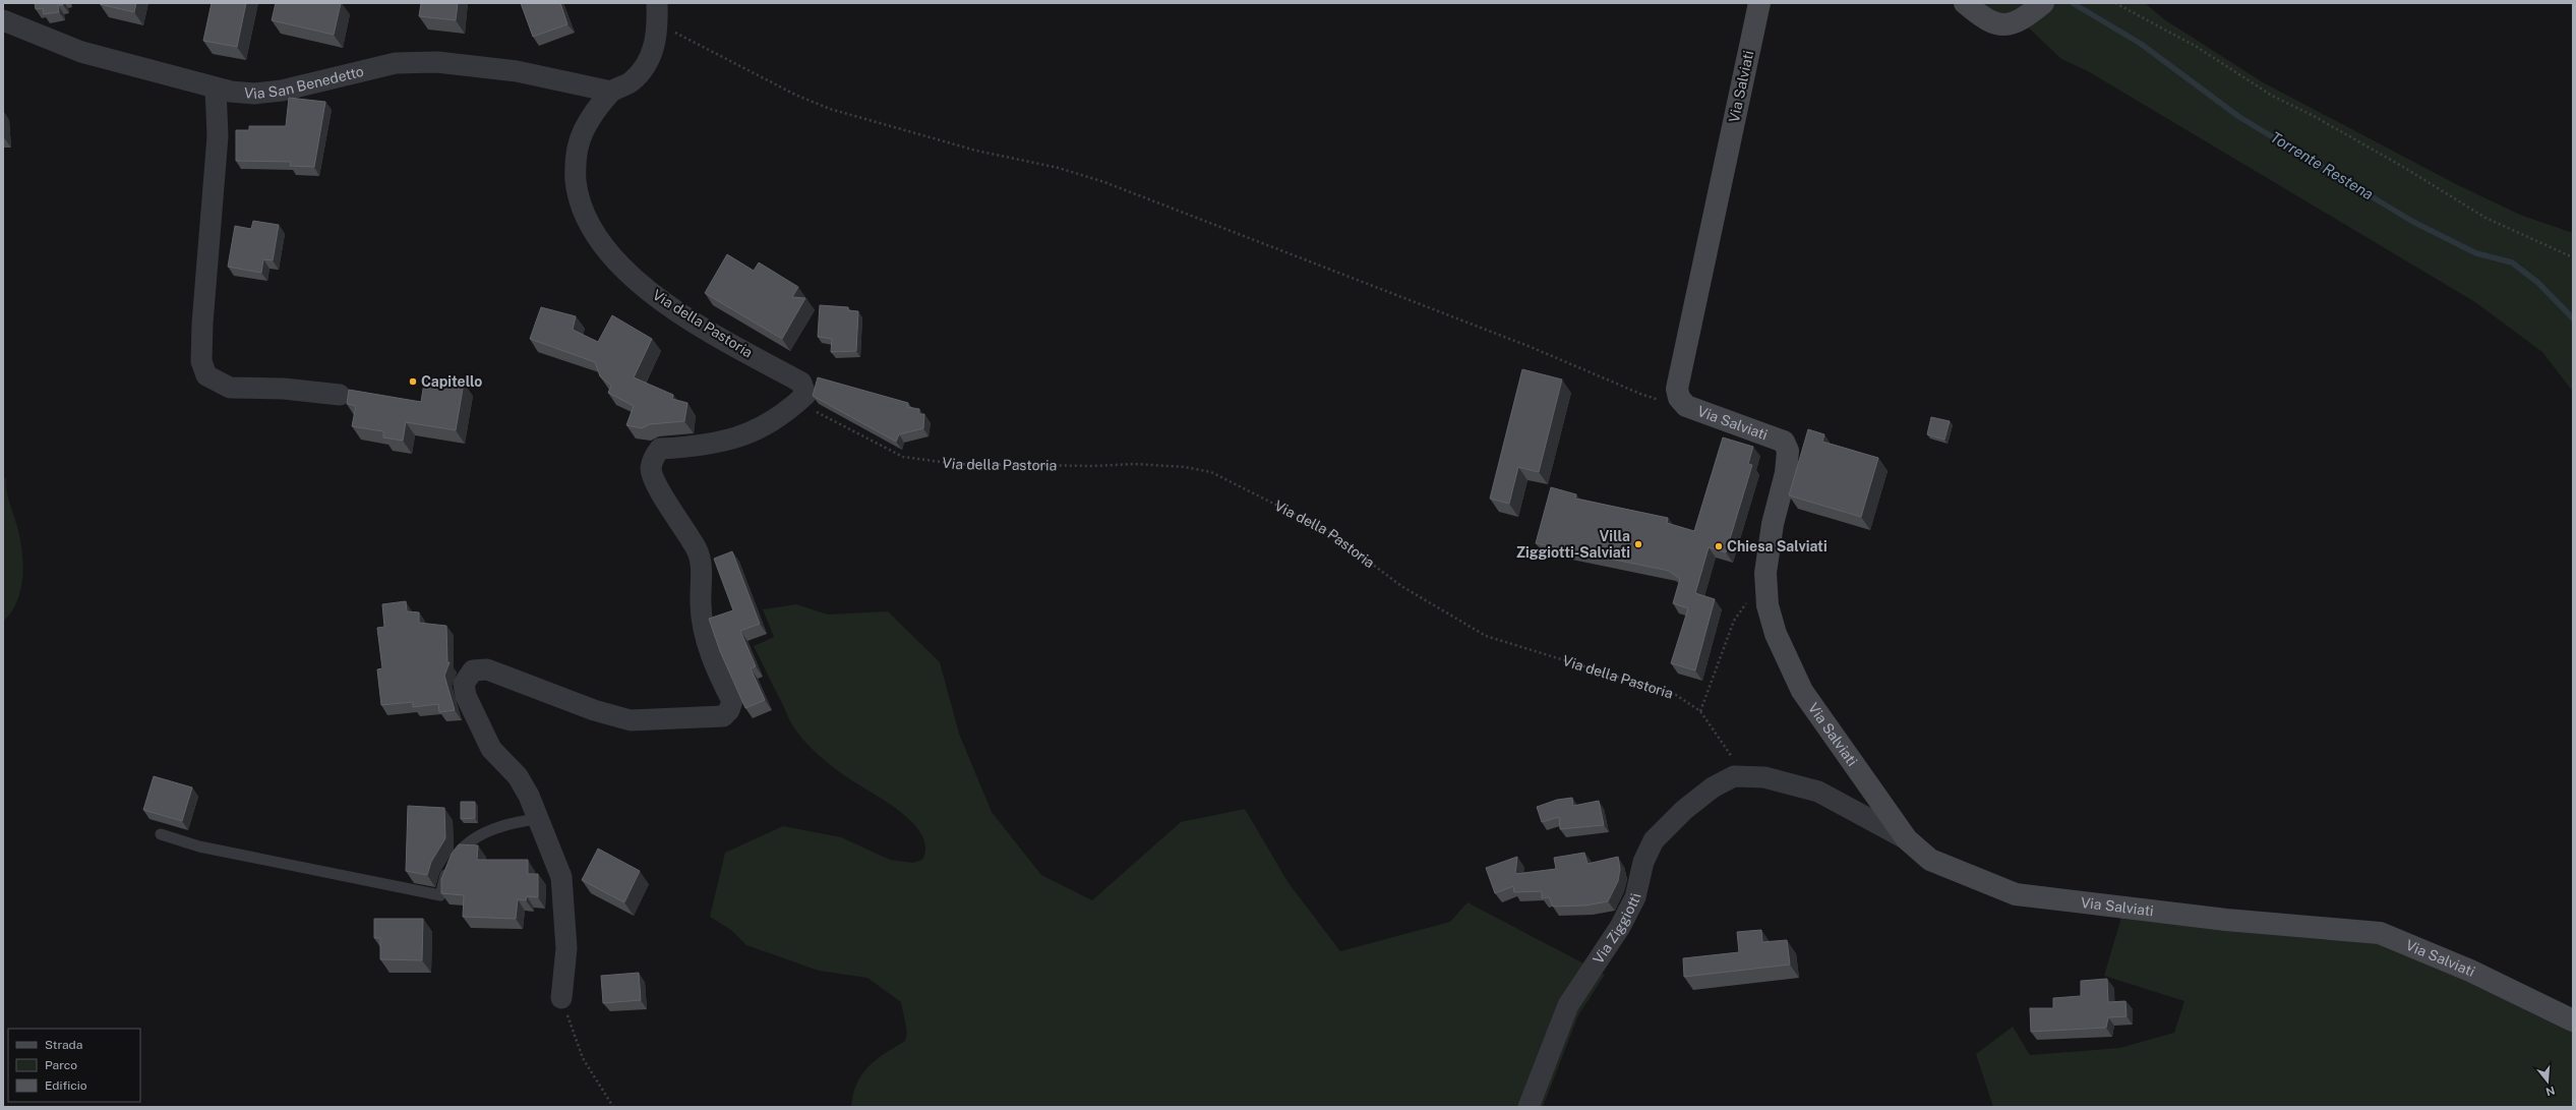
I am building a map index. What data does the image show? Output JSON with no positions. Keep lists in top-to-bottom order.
{
  "streets": {
    "street": [
      "Via San Benedetto",
      "Via Salviati",
      "Via della Pastoria",
      "Via Ziggiotti"
    ]
  },
  "crossings": [
    ["Via San Benedetto", "Via della Pastoria"],
    ["Via Salviati", "Via Ziggiotti"]
  ],
  "water": ["Torrente Restena"],
  "places": ["Capitello", "Villa Ziggiotti-Salviati", "Chiesa Salviati"],
  "legend": ["Strada", "Parco", "Edificio"],
  "north": "bottom"
}
